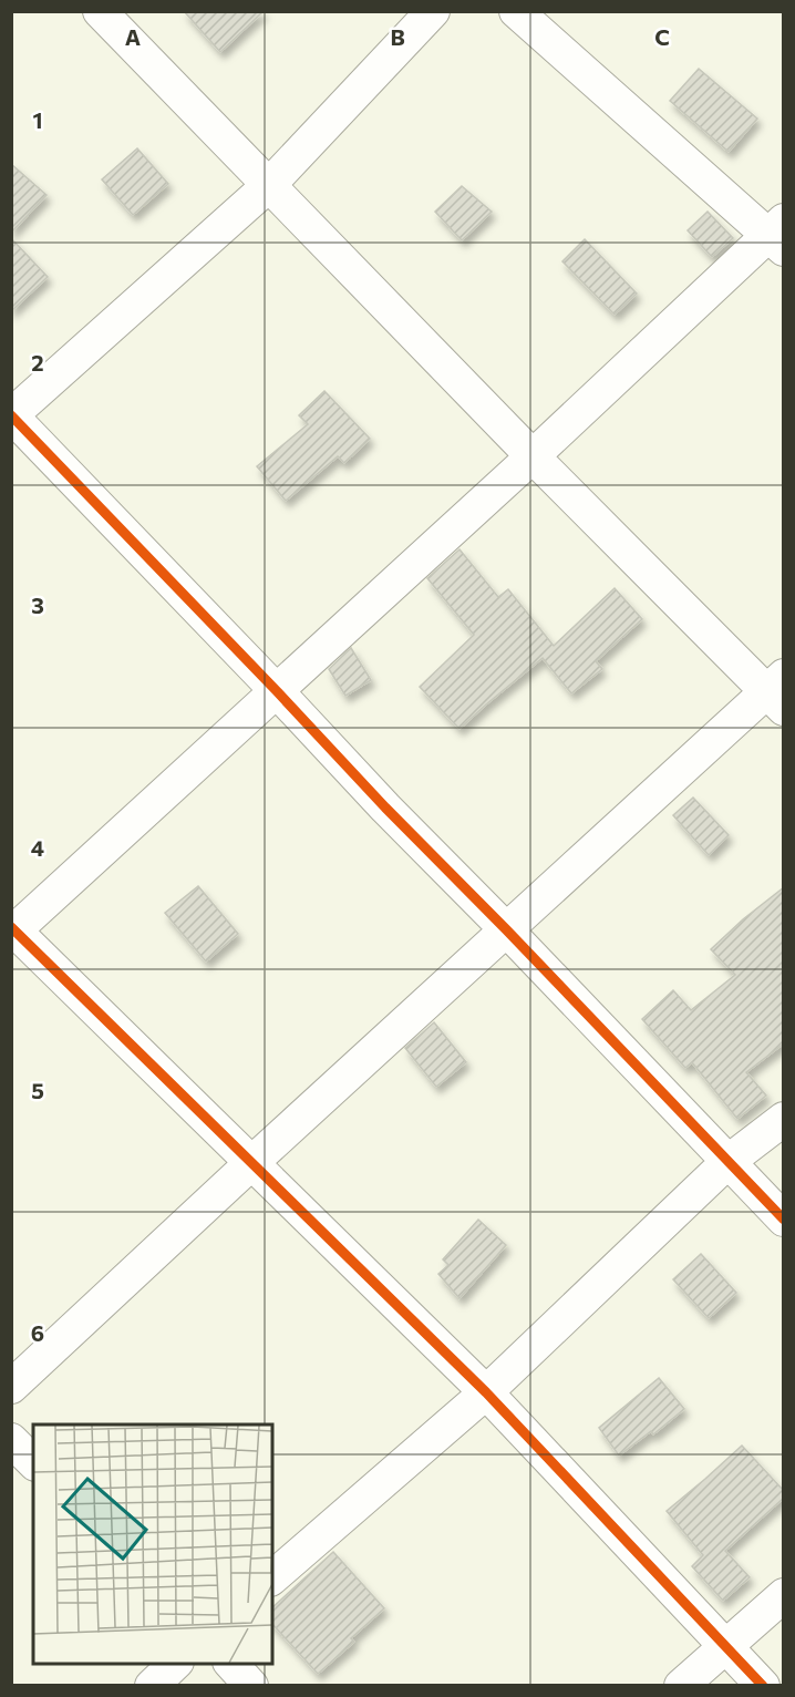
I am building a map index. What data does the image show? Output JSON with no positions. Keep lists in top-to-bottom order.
{
  "grid": {
    "columns": ["A", "B", "C"],
    "rows": [
      "1",
      "2",
      "3",
      "4",
      "5",
      "6"
    ]
  }
}
